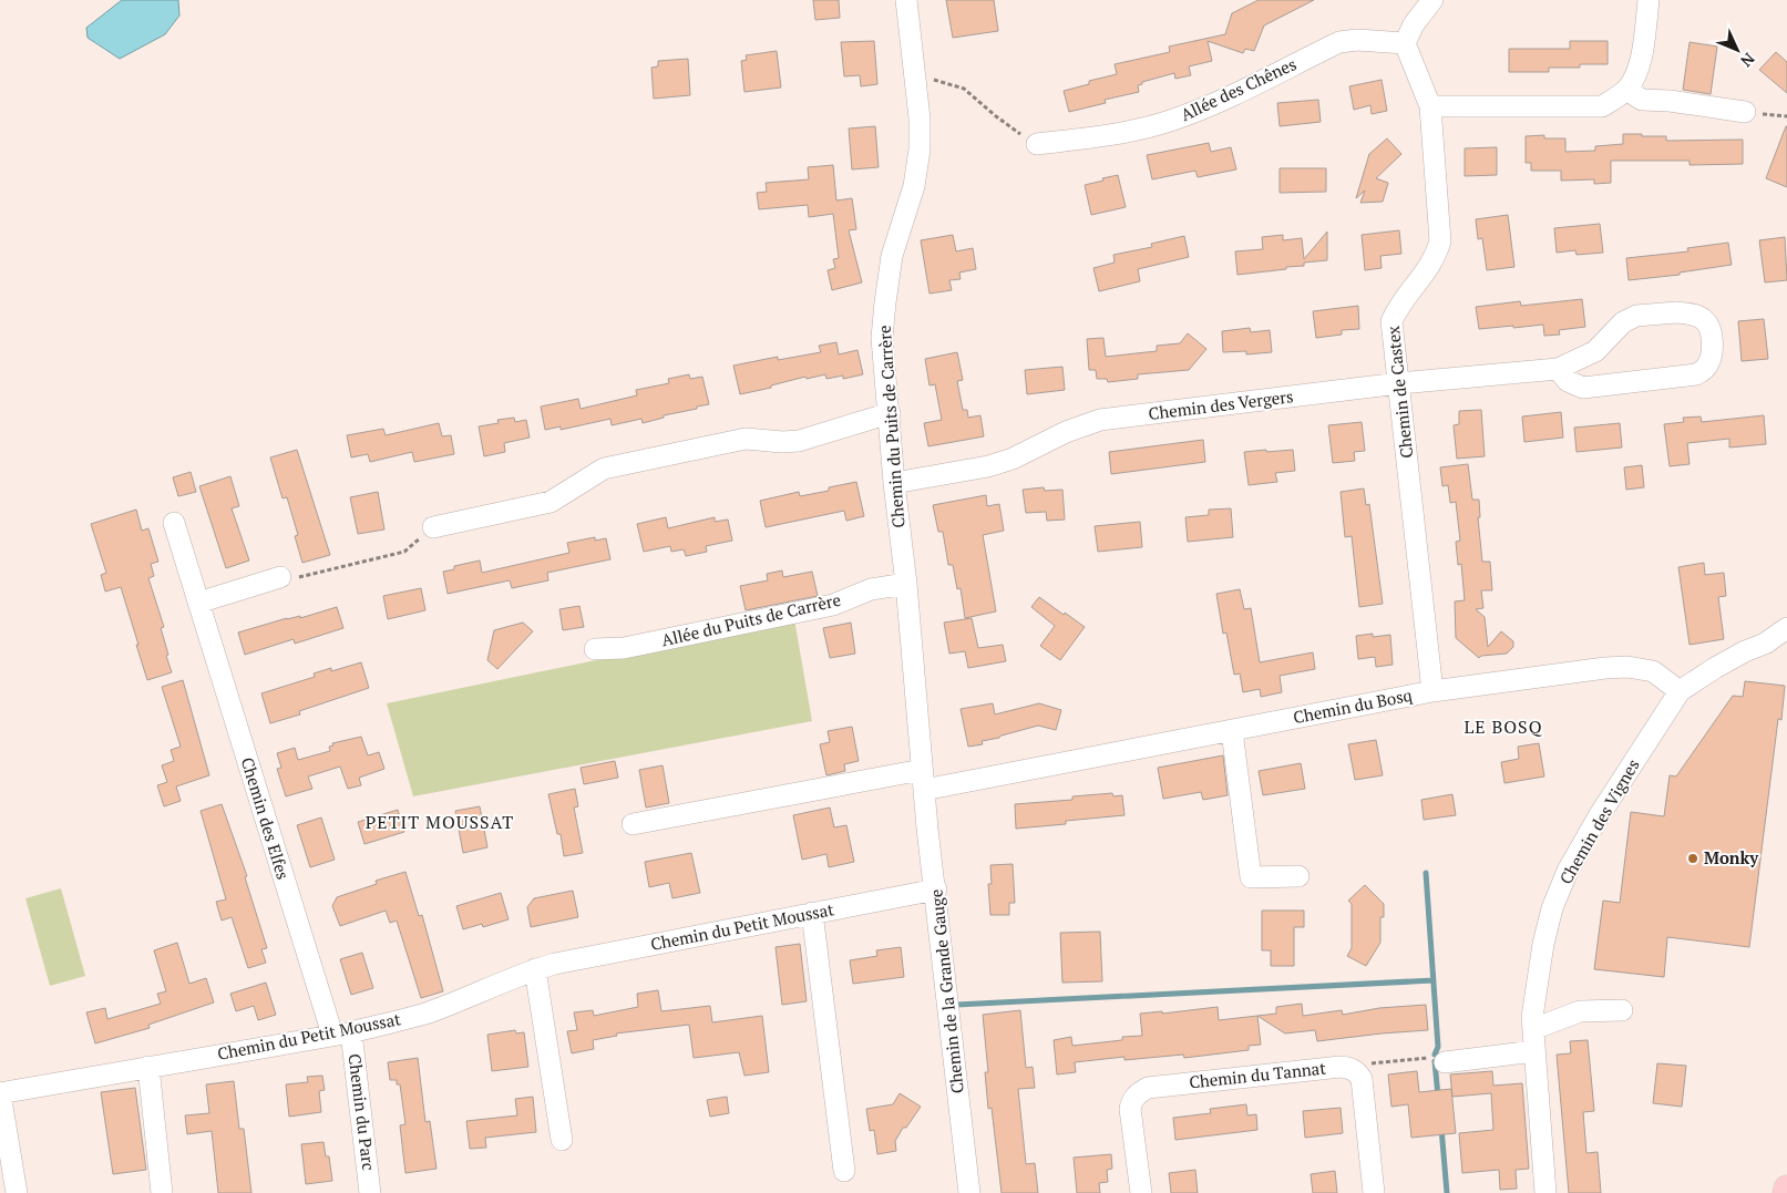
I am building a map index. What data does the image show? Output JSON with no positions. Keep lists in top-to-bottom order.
{
  "streets": {
    "street": [
      "Allée des Chênes",
      "Chemin de Castex",
      "Chemin des Vergers",
      "Chemin du Puits de Carrère",
      "Allée du Puits de Carrère",
      "Chemin du Bosq",
      "Chemin des Elfes",
      "Chemin des Vignes",
      "Chemin du Petit Moussat",
      "Chemin de la Grande Gauge",
      "Chemin du Tannat",
      "Chemin du Parc"
    ]
  },
  "crossings": [
    ["Allée des Chênes", "Chemin de Castex"],
    ["Chemin de Castex", "Chemin des Vergers"],
    ["Chemin de Castex", "Chemin du Bosq"],
    ["Chemin des Vergers", "Chemin du Puits de Carrère"],
    ["Chemin du Puits de Carrère", "Allée du Puits de Carrère"],
    ["Chemin du Puits de Carrère", "Chemin du Bosq"],
    ["Chemin du Puits de Carrère", "Chemin de la Grande Gauge"],
    ["Chemin du Bosq", "Chemin des Vignes"],
    ["Chemin du Bosq", "Chemin de la Grande Gauge"],
    ["Chemin des Elfes", "Chemin du Petit Moussat"],
    ["Chemin des Elfes", "Chemin du Parc"],
    ["Chemin du Petit Moussat", "Chemin de la Grande Gauge"],
    ["Chemin du Petit Moussat", "Chemin du Parc"]
  ],
  "districts": ["LE BOSQ", "PETIT MOUSSAT"],
  "places": ["Monky"],
  "north": "bottom right"
}
